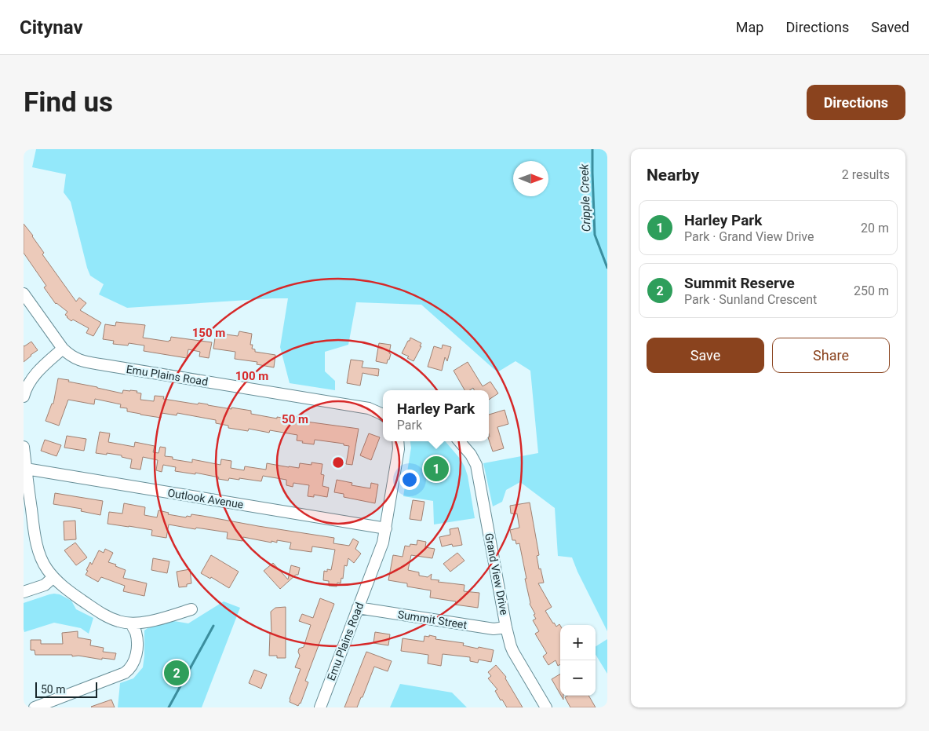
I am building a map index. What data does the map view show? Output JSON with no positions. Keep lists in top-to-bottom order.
{
  "streets": {
    "street": [
      "Emu Plains Road",
      "Outlook Avenue",
      "Grand View Drive",
      "Summit Street"
    ]
  },
  "crossings": [
    ["Emu Plains Road", "Outlook Avenue"],
    ["Emu Plains Road", "Summit Street"],
    ["Grand View Drive", "Summit Street"]
  ],
  "water": ["Cripple Creek"],
  "scale_bar": "50 m",
  "north": "right",
  "page": {
    "header": "Citynav",
    "nav": ["Map", "Directions", "Saved"],
    "buttons": [
      "Directions",
      ["Save", "Share"]
    ],
    "title": "Find us",
    "heading": ["Nearby", "2 results"],
    "list": [
      {
        "mark": "1",
        "name": "Harley Park",
        "note": "Park · Grand View Drive",
        "value": "20 m"
      },
      {
        "mark": "2",
        "name": "Summit Reserve",
        "note": "Park · Sunland Crescent",
        "value": "250 m"
      }
    ],
    "popup": ["Harley Park", "Park"],
    "pins": ["1", "2"],
    "map_buttons": ["+", "−"],
    "scale": "50 m"
  },
  "rings": ["150 m", "100 m", "50 m"]
}
